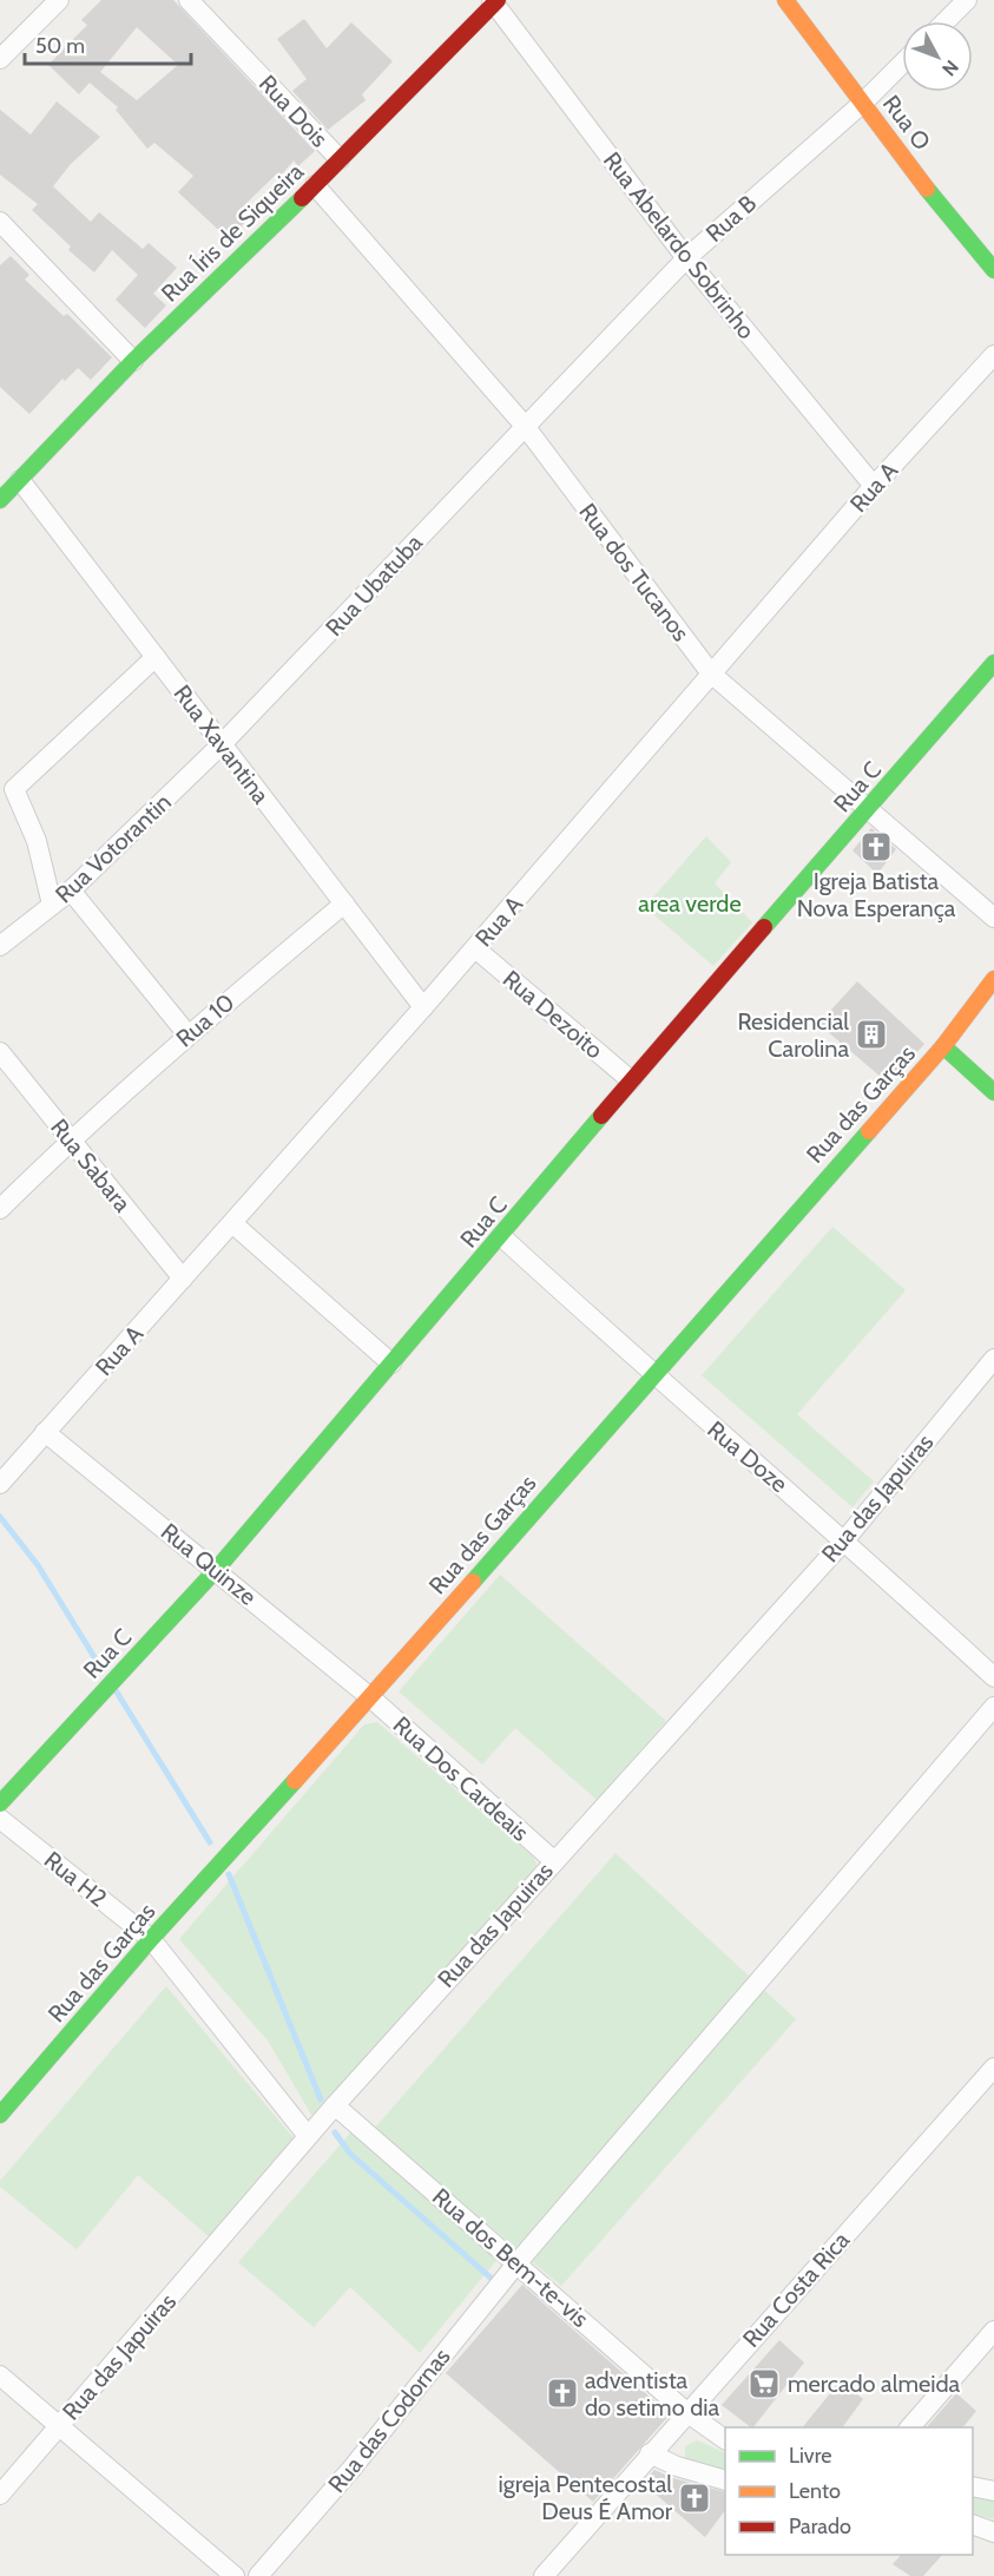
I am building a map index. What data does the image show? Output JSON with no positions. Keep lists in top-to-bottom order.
{
  "streets": {
    "street": [
      "Rua Dois",
      "Rua O",
      "Rua B",
      "Rua Íris de Siqueira",
      "Rua Abelardo Sobrinho",
      "Rua A",
      "Rua dos Tucanos",
      "Rua Ubatuba",
      "Rua Xavantina",
      "Rua C",
      "Rua Votorantin",
      "Rua Dezoito",
      "Rua 10",
      "Rua das Garças",
      "Rua Sabara",
      "Rua Doze",
      "Rua das Japuiras",
      "Rua Quinze",
      "Rua Dos Cardeais",
      "Rua H2",
      "Rua dos Bem-te-vis",
      "Rua Costa Rica",
      "Rua das Codornas"
    ]
  },
  "crossings": [
    ["Rua Dois", "Rua Íris de Siqueira"],
    ["Rua O", "Rua B"],
    ["Rua B", "Rua Abelardo Sobrinho"],
    ["Rua B", "Rua dos Tucanos"],
    ["Rua B", "Rua Ubatuba"],
    ["Rua Íris de Siqueira", "Rua Abelardo Sobrinho"],
    ["Rua Íris de Siqueira", "Rua dos Tucanos"],
    ["Rua Íris de Siqueira", "Rua Xavantina"],
    ["Rua Abelardo Sobrinho", "Rua A"],
    ["Rua A", "Rua dos Tucanos"],
    ["Rua A", "Rua Xavantina"],
    ["Rua A", "Rua Dezoito"],
    ["Rua A", "Rua Sabara"],
    ["Rua A", "Rua Quinze"],
    ["Rua dos Tucanos", "Rua Ubatuba"],
    ["Rua dos Tucanos", "Rua C"],
    ["Rua Ubatuba", "Rua Xavantina"],
    ["Rua Ubatuba", "Rua Votorantin"],
    ["Rua Xavantina", "Rua Votorantin"],
    ["Rua Xavantina", "Rua 10"],
    ["Rua C", "Rua Dezoito"],
    ["Rua C", "Rua Doze"],
    ["Rua C", "Rua Quinze"],
    ["Rua 10", "Rua Sabara"],
    ["Rua das Garças", "Rua Doze"],
    ["Rua das Garças", "Rua Quinze"],
    ["Rua das Garças", "Rua Dos Cardeais"],
    ["Rua das Garças", "Rua H2"],
    ["Rua Doze", "Rua das Japuiras"],
    ["Rua das Japuiras", "Rua Dos Cardeais"],
    ["Rua das Japuiras", "Rua H2"],
    ["Rua das Japuiras", "Rua dos Bem-te-vis"],
    ["Rua Quinze", "Rua Dos Cardeais"],
    ["Rua dos Bem-te-vis", "Rua Costa Rica"],
    ["Rua dos Bem-te-vis", "Rua das Codornas"]
  ],
  "parks": ["area verde"],
  "places": {
    "church": ["Igreja Batista Nova Esperança", "adventista do setimo dia", "igreja Pentecostal Deus É Amor"],
    "building": ["Residencial Carolina"],
    "supermarket": ["mercado almeida"]
  },
  "legend": ["Livre", "Lento", "Parado"],
  "scale_bar": "50 m",
  "north": "bottom right"
}
